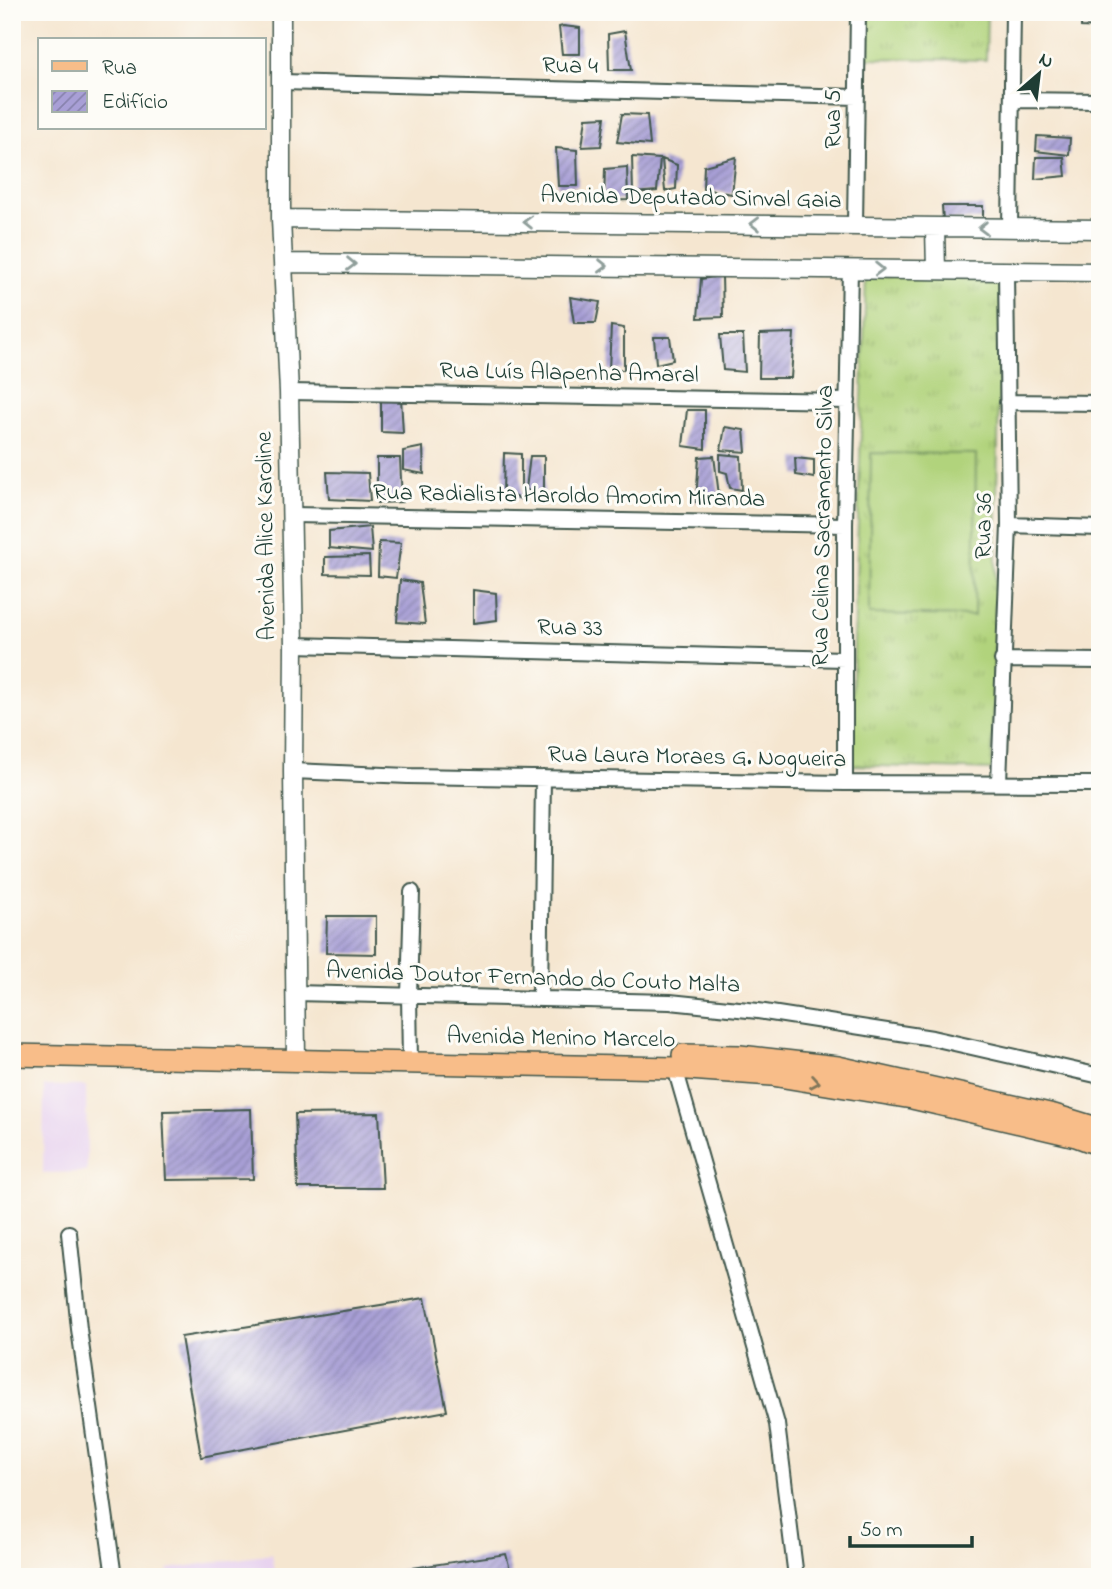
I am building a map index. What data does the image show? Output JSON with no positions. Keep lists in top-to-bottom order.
{
  "streets": {
    "main road": ["Avenida Menino Marcelo"],
    "street": [
      "Rua 4",
      "Rua 5",
      "Avenida Deputado Sinval Gaia",
      "Rua Luís Alapenha Amaral",
      "Rua Radialista Haroldo Amorim Miranda",
      "Rua Celina Sacramento Silva",
      "Rua 36",
      "Avenida Alice Karoline",
      "Rua 33",
      "Rua Laura Moraes G. Nogueira",
      "Avenida Doutor Fernando do Couto Malta"
    ]
  },
  "crossings": [
    ["Rua 4", "Rua 5"],
    ["Rua 4", "Avenida Alice Karoline"],
    ["Rua 5", "Avenida Deputado Sinval Gaia"],
    ["Avenida Deputado Sinval Gaia", "Avenida Alice Karoline"],
    ["Rua Luís Alapenha Amaral", "Rua Celina Sacramento Silva"],
    ["Rua Luís Alapenha Amaral", "Avenida Alice Karoline"],
    ["Rua Radialista Haroldo Amorim Miranda", "Rua Celina Sacramento Silva"],
    ["Rua Radialista Haroldo Amorim Miranda", "Avenida Alice Karoline"],
    ["Rua Celina Sacramento Silva", "Rua 33"],
    ["Rua Celina Sacramento Silva", "Rua Laura Moraes G. Nogueira"],
    ["Rua 36", "Rua Laura Moraes G. Nogueira"],
    ["Avenida Alice Karoline", "Rua 33"],
    ["Avenida Alice Karoline", "Rua Laura Moraes G. Nogueira"],
    ["Avenida Alice Karoline", "Avenida Doutor Fernando do Couto Malta"],
    ["Avenida Alice Karoline", "Avenida Menino Marcelo"]
  ],
  "legend": ["Rua", "Edifício"],
  "scale_bar": "50 m",
  "north": "top right"
}
